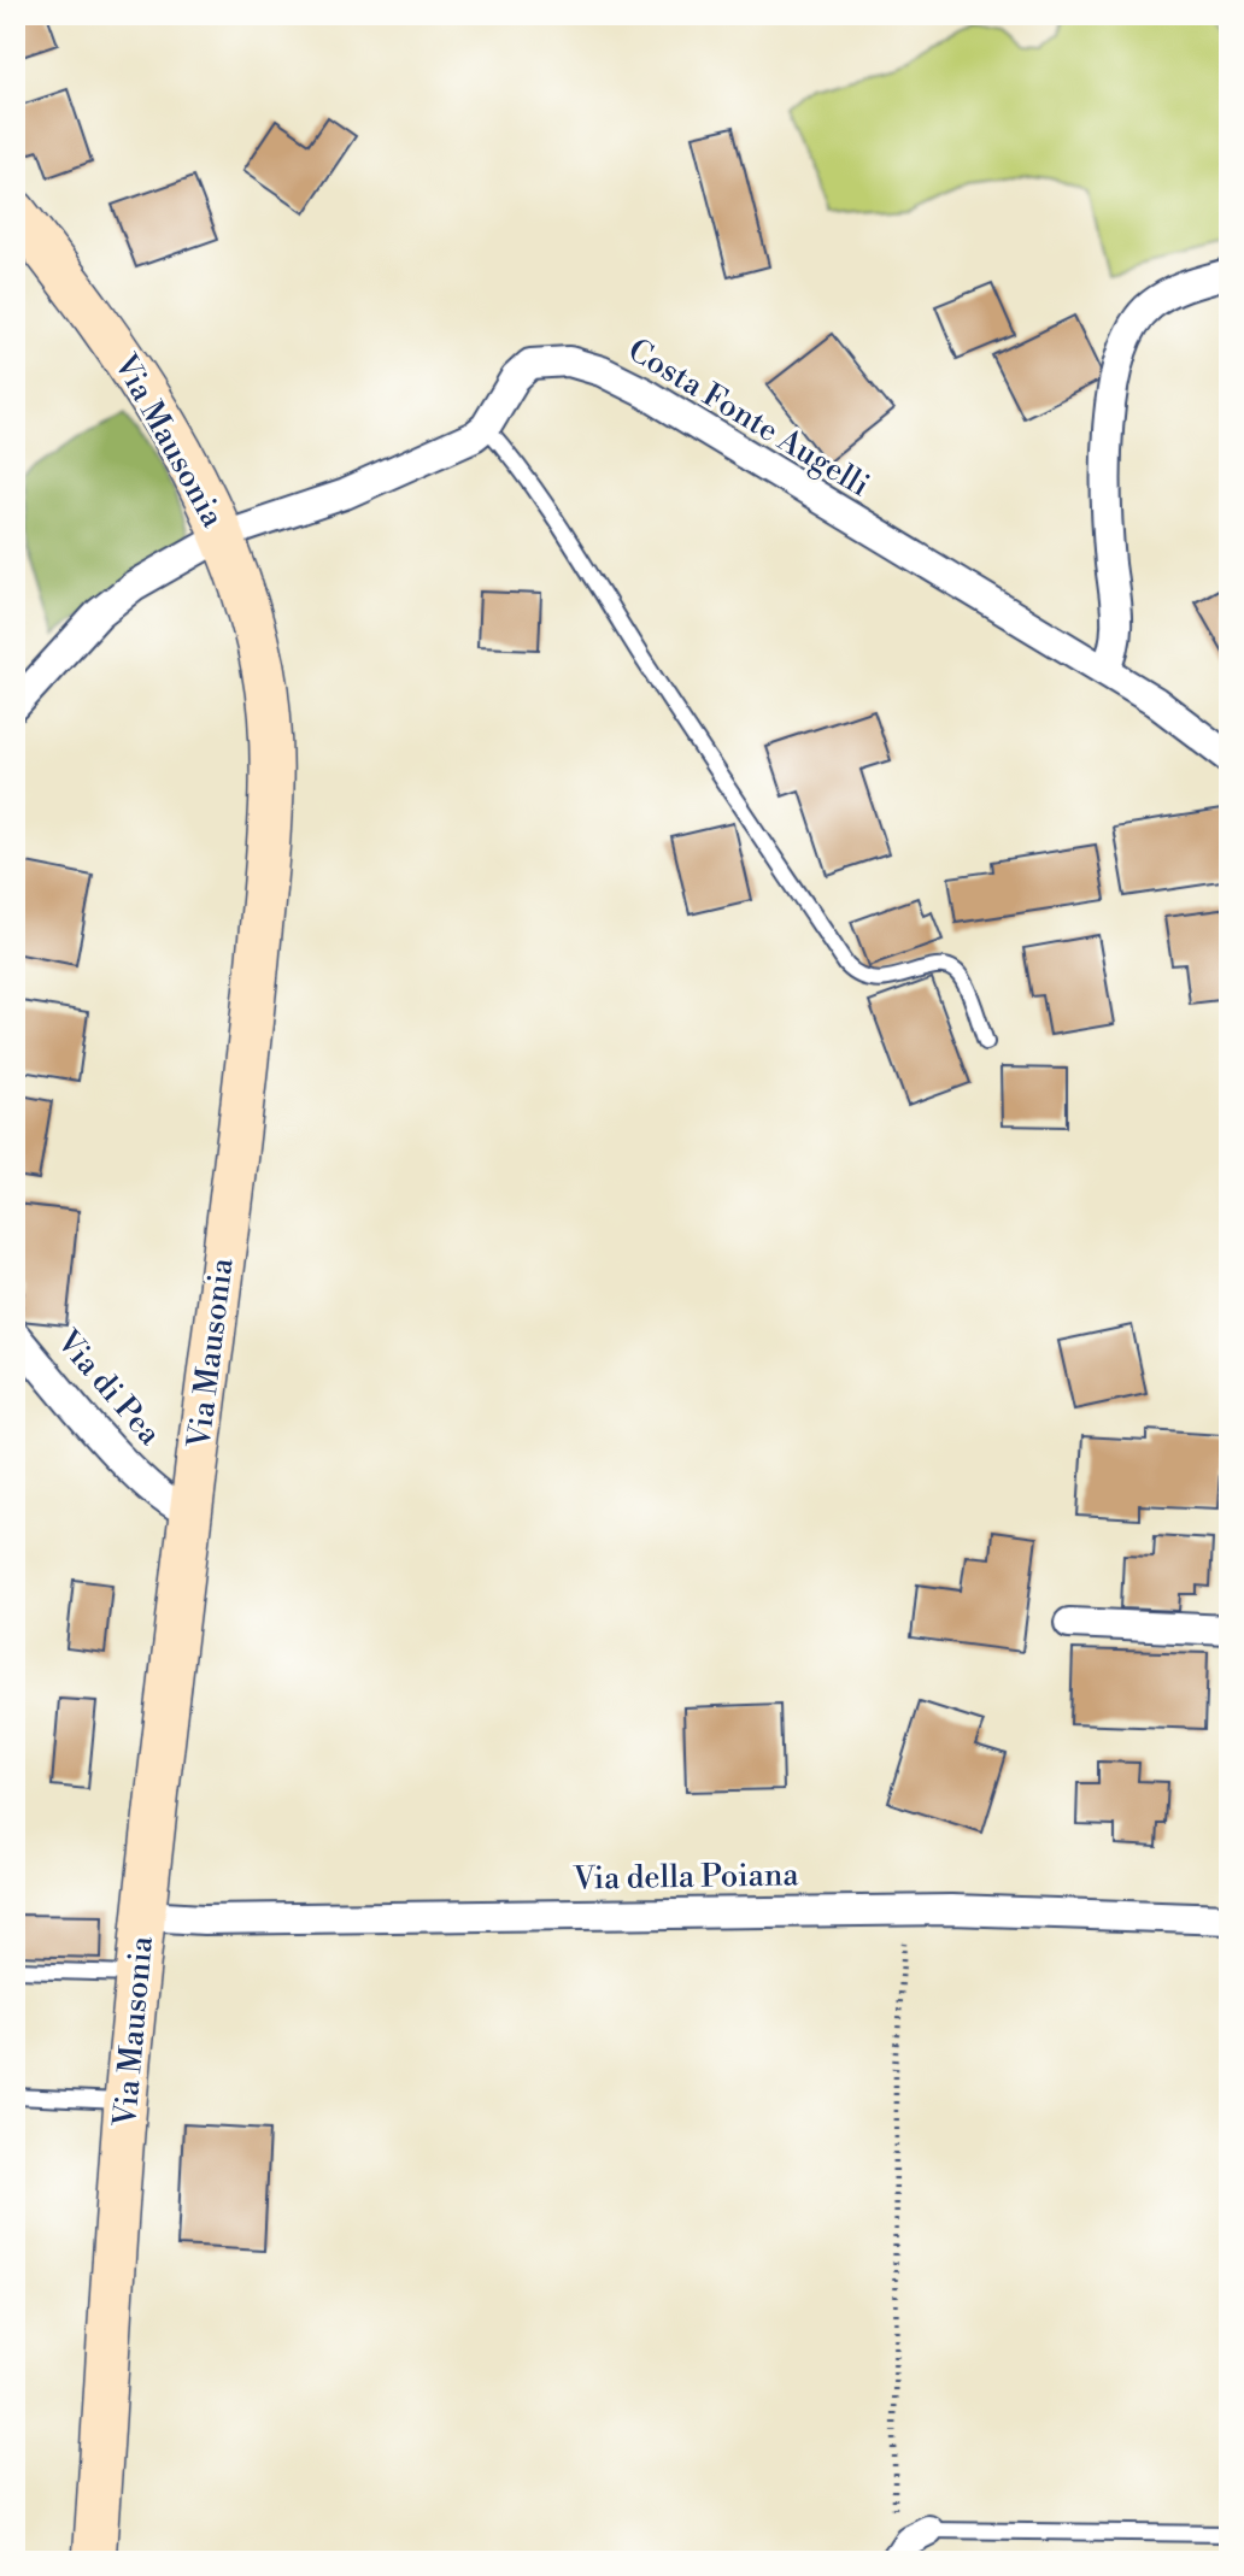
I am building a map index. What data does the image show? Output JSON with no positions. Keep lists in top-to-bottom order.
{
  "streets": {
    "main road": ["Via Mausonia"],
    "street": ["Costa Fonte Augelli", "Via di Pea", "Via della Poiana"]
  },
  "crossings": [
    ["Costa Fonte Augelli", "Via Mausonia"],
    ["Via Mausonia", "Via di Pea"],
    ["Via Mausonia", "Via della Poiana"]
  ]
}
